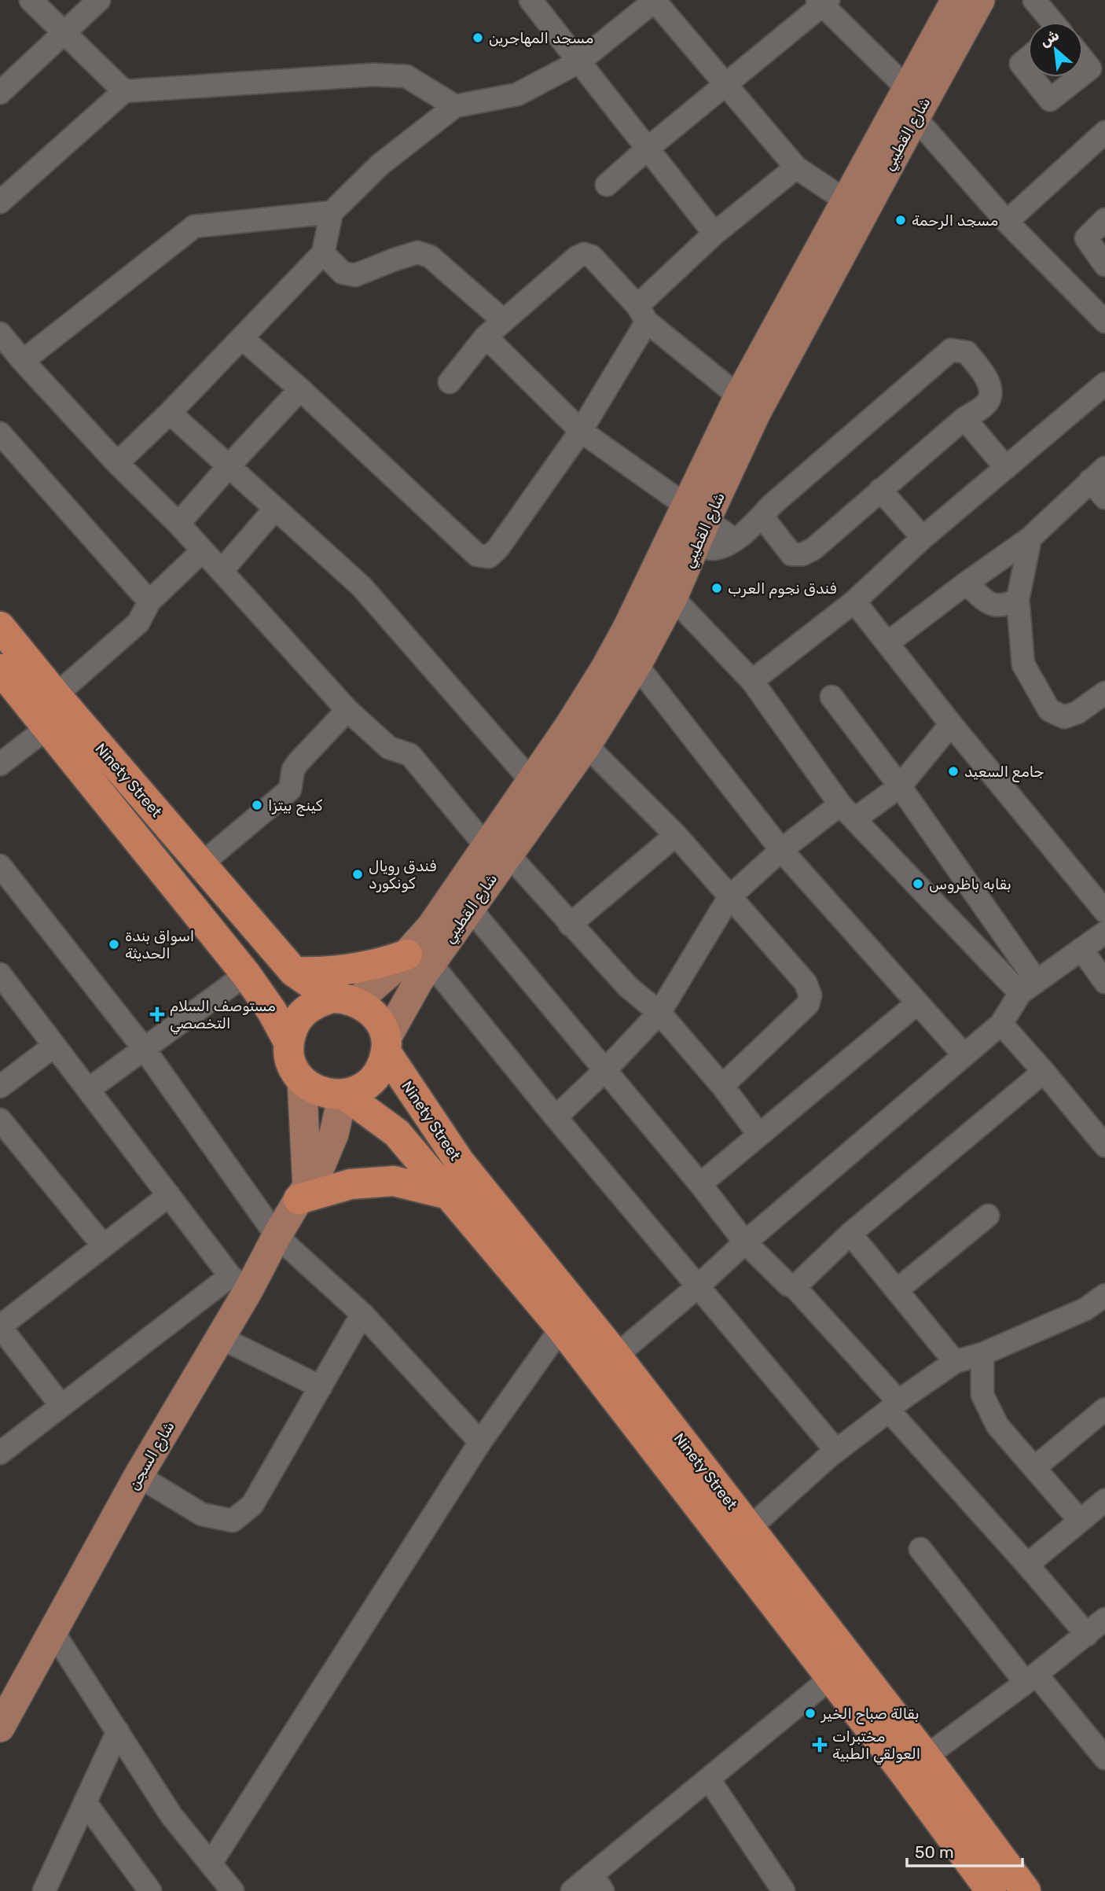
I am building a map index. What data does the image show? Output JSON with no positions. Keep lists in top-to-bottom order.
{
  "streets": {
    "highway": ["Ninety Street"],
    "main road": ["شارع القطيبي", "شارع السجن"]
  },
  "crossings": [
    ["شارع القطيبي", "Ninety Street"],
    ["شارع القطيبي", "شارع السجن"],
    ["Ninety Street", "شارع السجن"]
  ],
  "places": {
    "other": [
      "مسجد المهاجرين",
      "مسجد الرحمة",
      "فندق نجوم العرب",
      "جامع السعيد",
      "كينج بيتزا",
      "فندق رويال كونكورد",
      "بقابه باظروس",
      "اسواق بندة الحديثة",
      "بقالة صباح الخير"
    ],
    "health": ["مستوصف السلام التخصصي", "مختبرات العولقي الطبية"]
  },
  "scale_bar": "50 m",
  "north": "top left"
}
